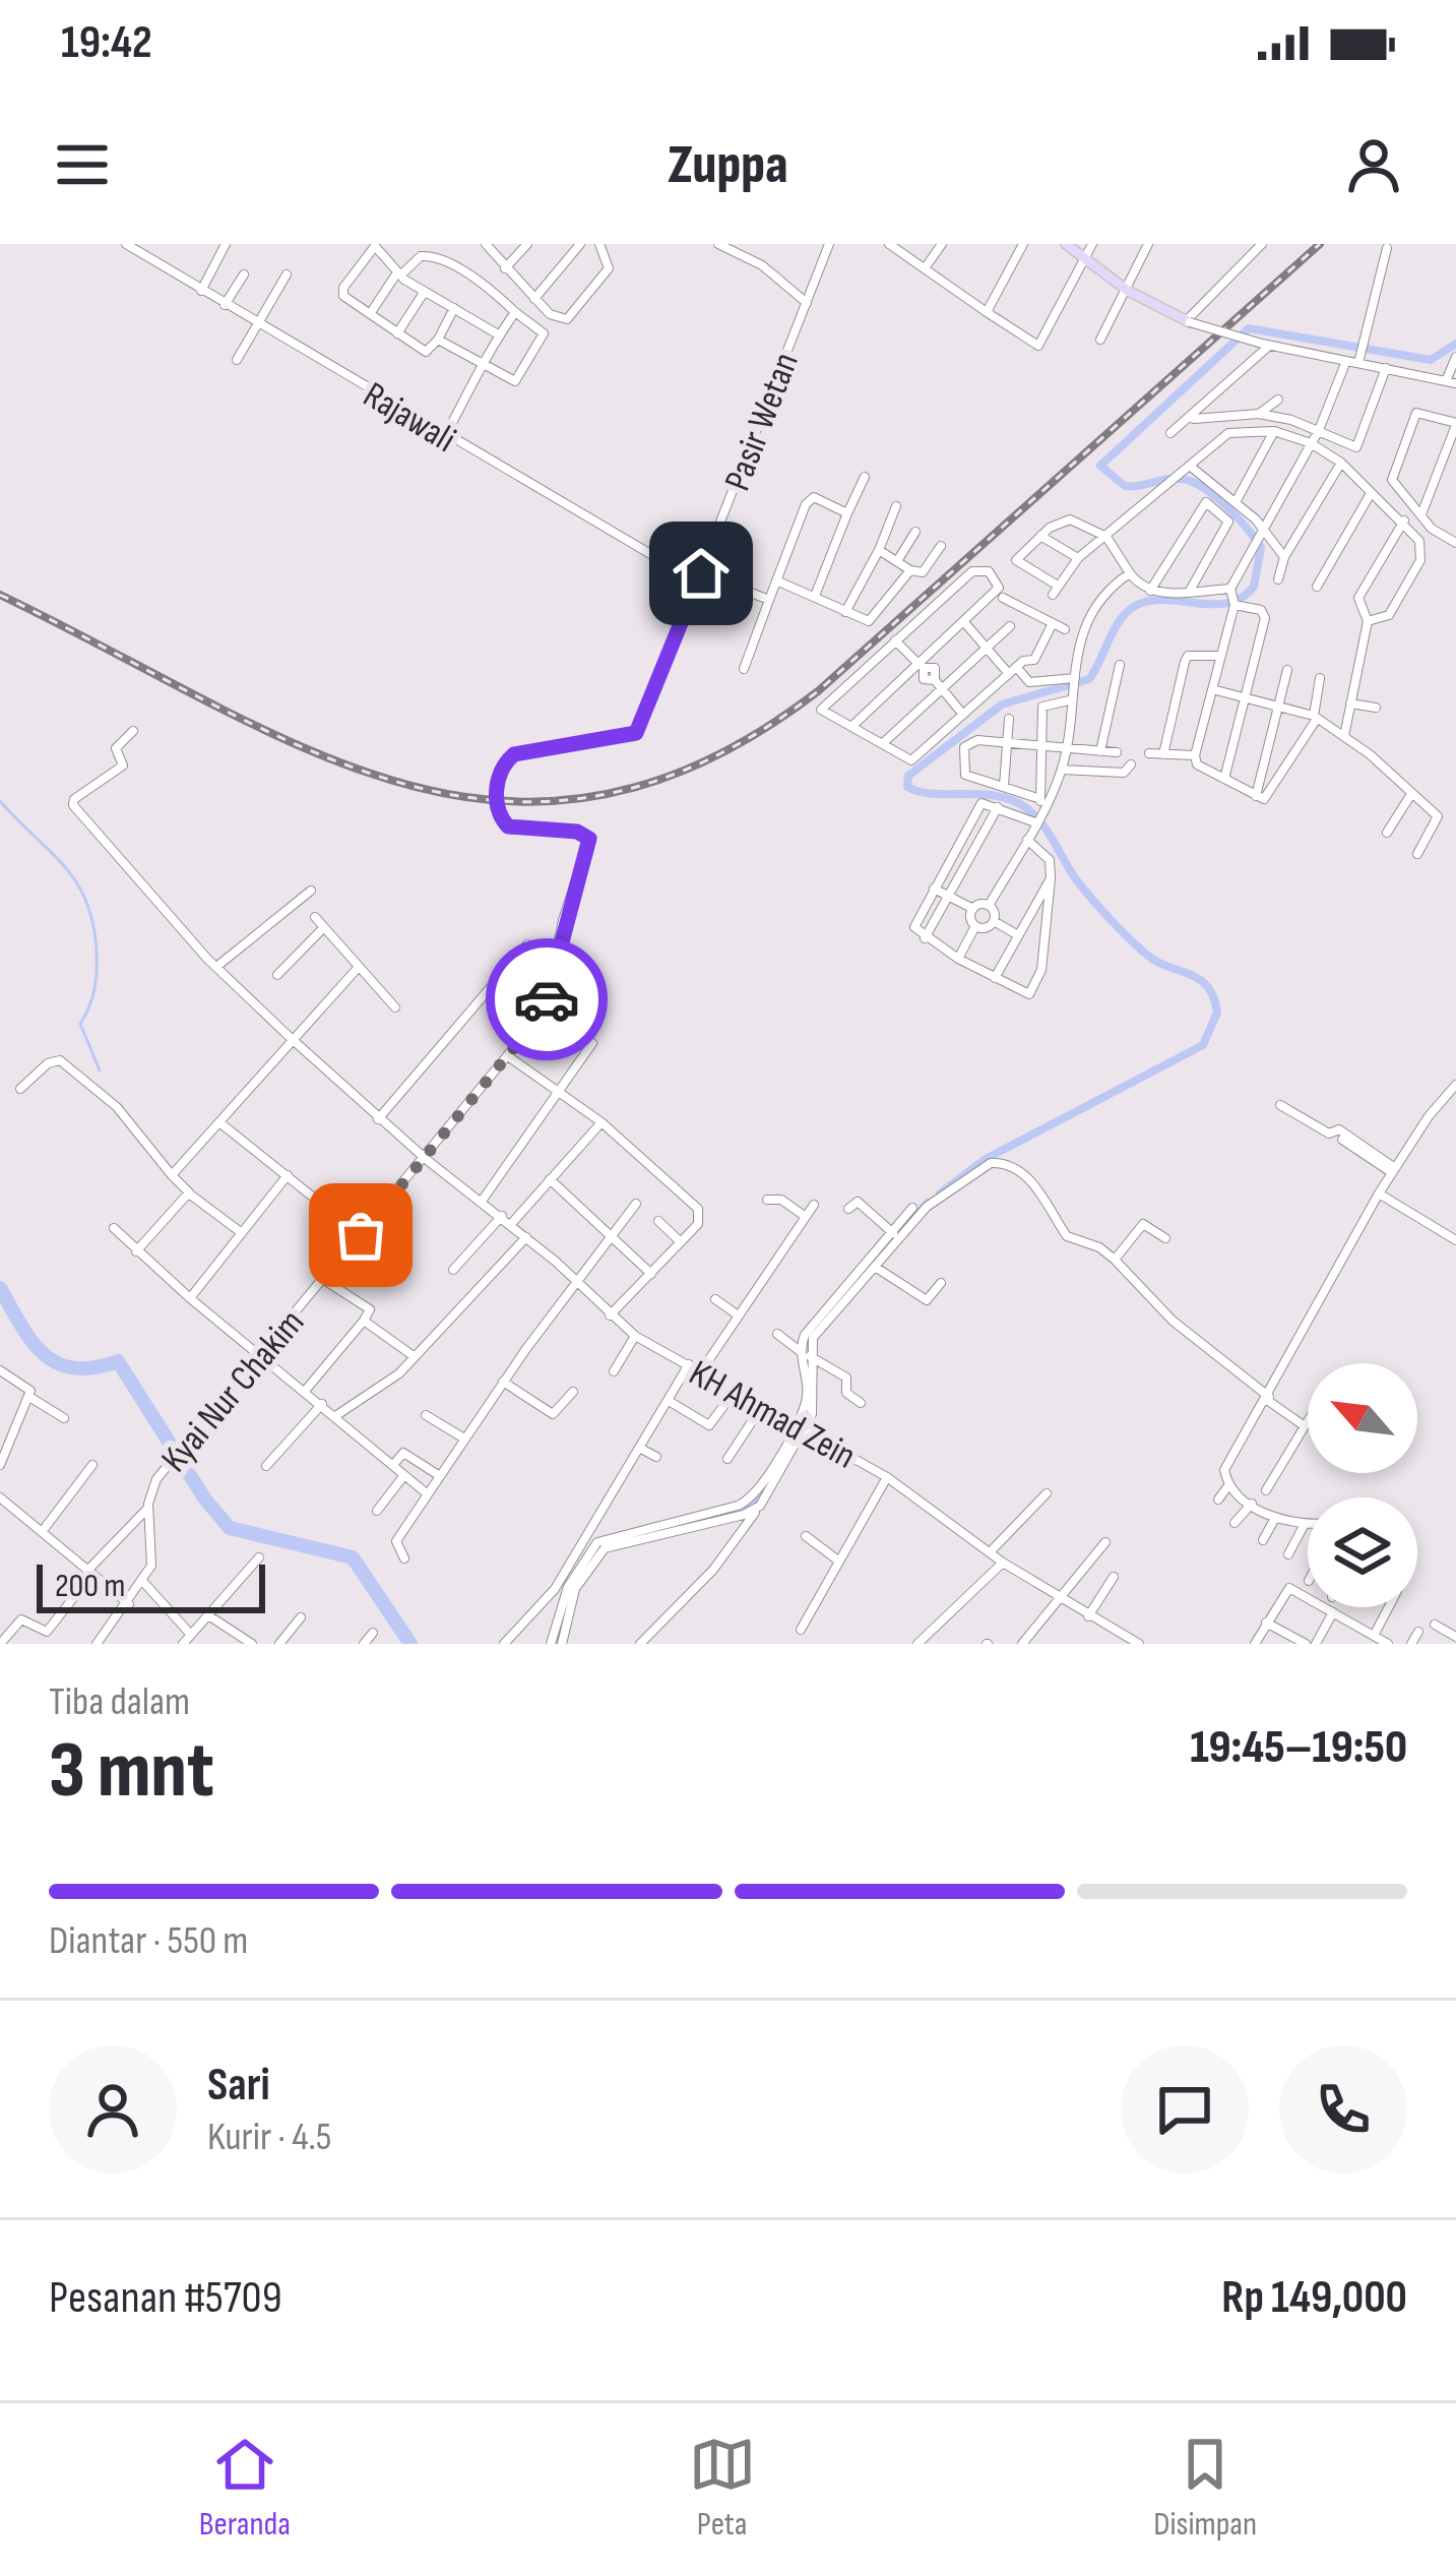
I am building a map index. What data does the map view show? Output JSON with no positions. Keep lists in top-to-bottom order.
{
  "streets": {
    "street": [
      "Rajawali",
      "Pasir Wetan",
      "Kyai Nur Chakim",
      "KH Ahmad Zein"
    ]
  },
  "crossings": [
    ["Rajawali", "Pasir Wetan"],
    ["Pasir Wetan", "Kyai Nur Chakim"],
    ["Pasir Wetan", "KH Ahmad Zein"],
    ["Kyai Nur Chakim", "KH Ahmad Zein"]
  ],
  "scale_bar": "200 m",
  "north": "top left",
  "page": {
    "status": "19:42",
    "header": "Zuppa",
    "scale": "200 m",
    "heading": ["3 mnt", "Tiba dalam", "19:45–19:50"],
    "panel": [
      "Sari",
      "Kurir · 4.5",
      "Pesanan #5709",
      "Rp 149,000"
    ],
    "bar": "Diantar · 550 m",
    "tabs": ["Beranda", "Peta", "Disimpan"]
  }
}
